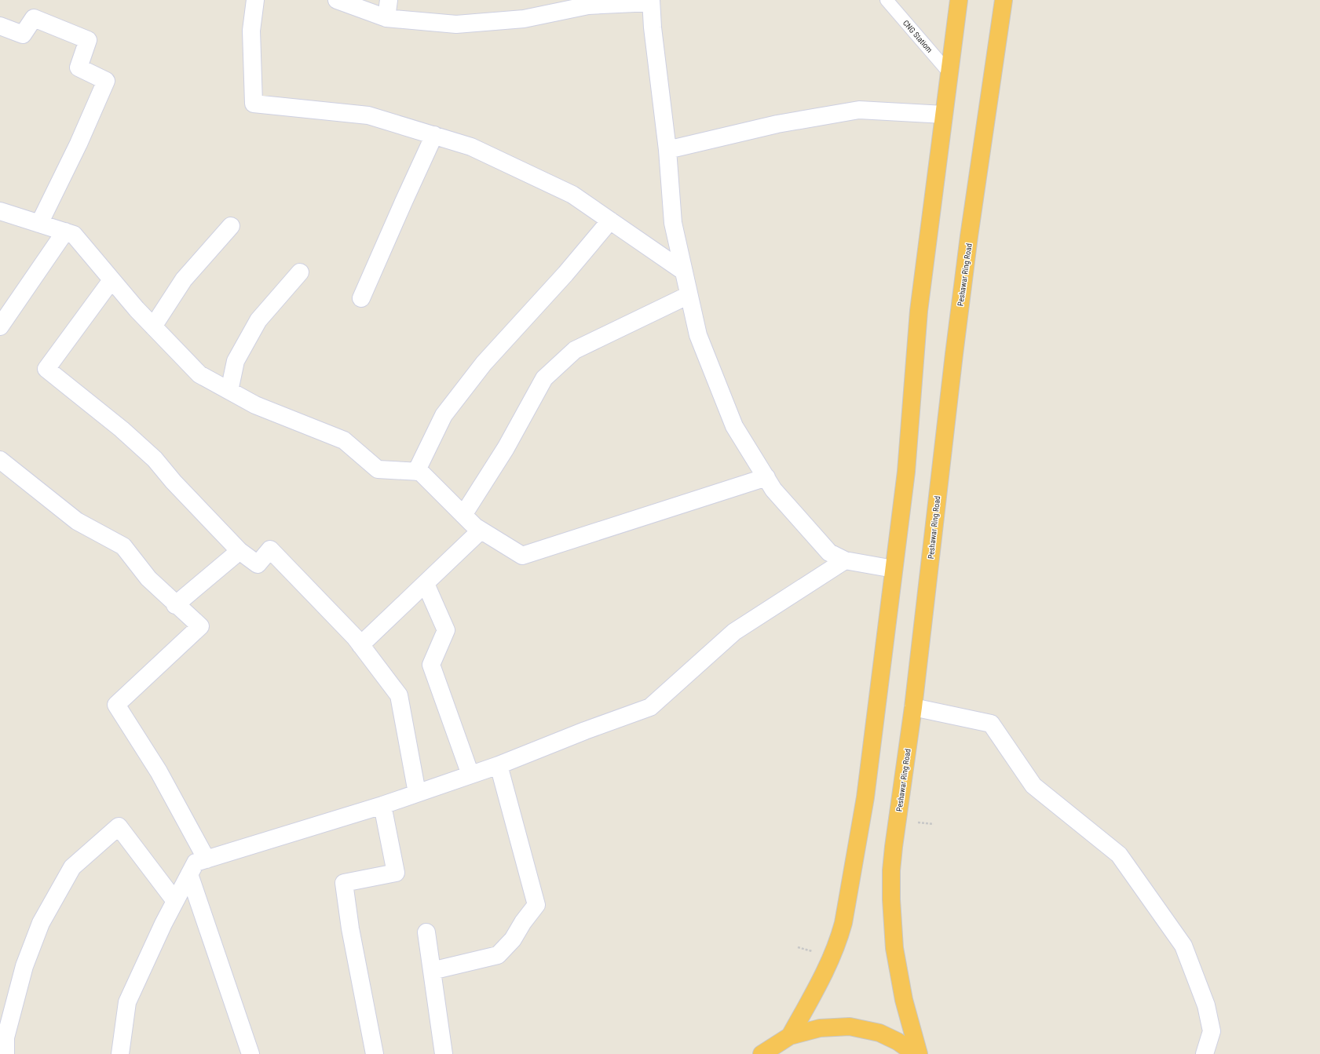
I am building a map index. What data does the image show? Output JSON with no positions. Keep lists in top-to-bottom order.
{
  "streets": {
    "highway": ["Peshawar Ring Road"],
    "lane": ["CNG Statiom"]
  }
}
